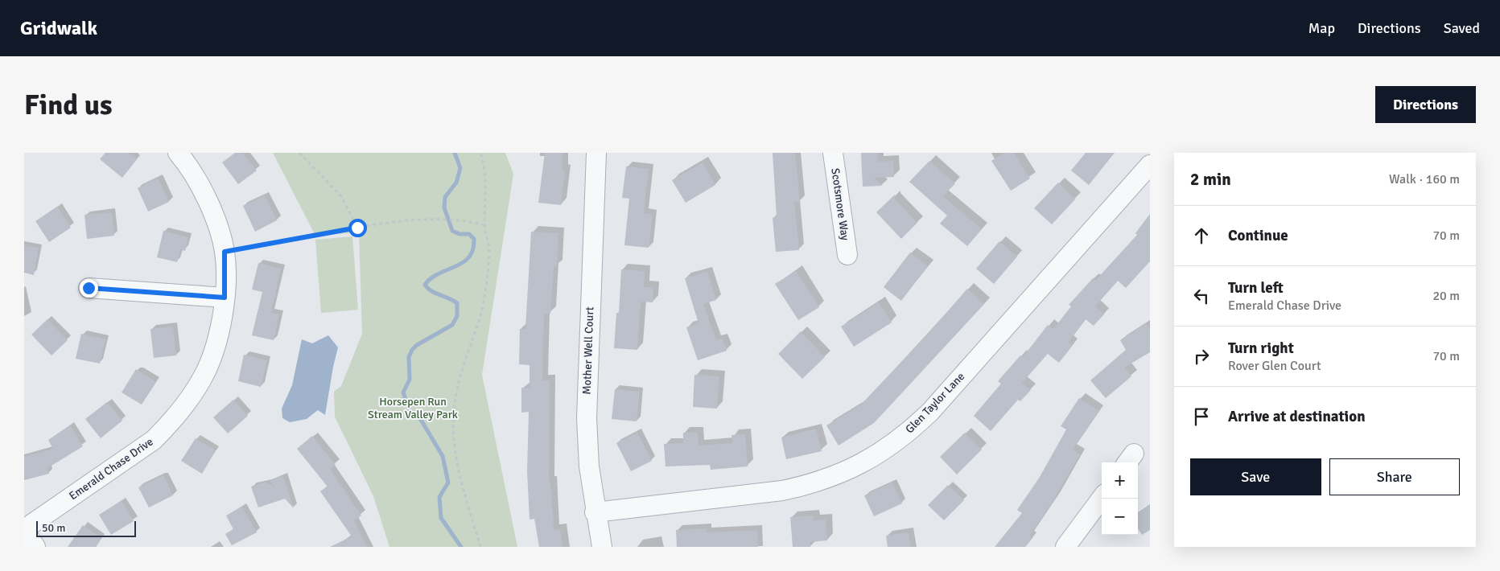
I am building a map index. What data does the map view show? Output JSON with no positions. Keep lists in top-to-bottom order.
{
  "streets": {
    "street": [
      "Scotsmore Way",
      "Mother Well Court",
      "Glen Taylor Lane",
      "Emerald Chase Drive"
    ]
  },
  "crossings": [
    ["Mother Well Court", "Glen Taylor Lane"]
  ],
  "parks": ["Horsepen Run Stream Valley Park"],
  "scale_bar": "50 m",
  "page": {
    "header": "Gridwalk",
    "nav": ["Map", "Directions", "Saved"],
    "buttons": [
      "Directions",
      ["Save", "Share"]
    ],
    "title": "Find us",
    "heading": ["2 min", "Walk · 160 m"],
    "list": [
      ["Continue", "70 m"],
      ["Turn left", "Emerald Chase Drive", "20 m"],
      ["Turn right", "Rover Glen Court", "70 m"],
      "Arrive at destination"
    ],
    "map_buttons": ["+", "−"],
    "scale": "50 m"
  }
}
